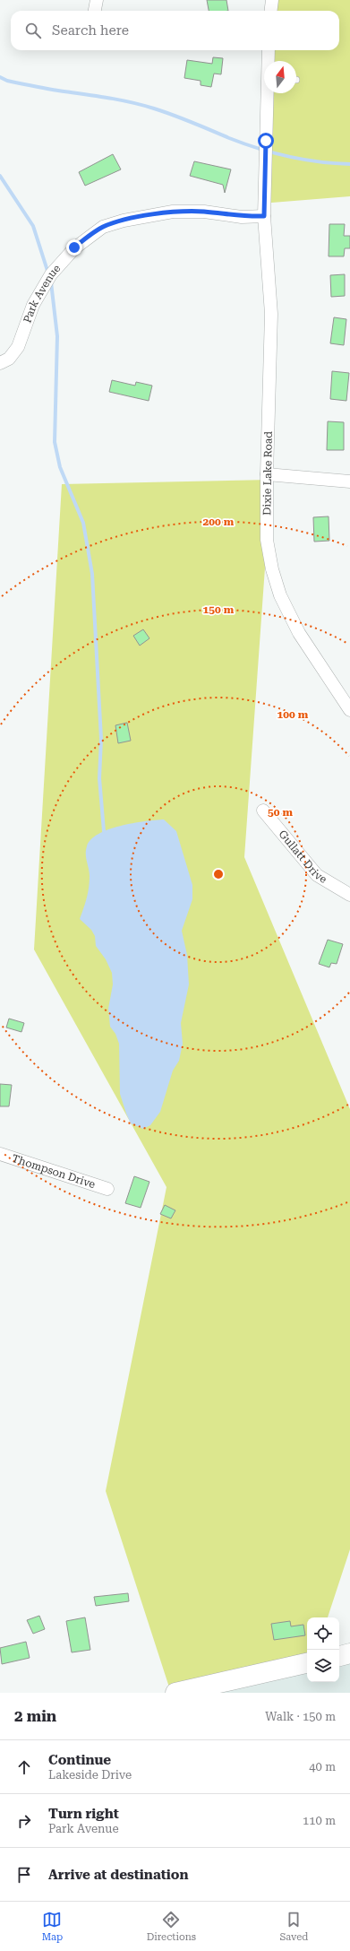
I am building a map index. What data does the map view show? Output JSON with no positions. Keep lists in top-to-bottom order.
{
  "streets": {
    "street": [
      "Park Avenue",
      "Dixie Lake Road",
      "Gullatt Drive",
      "Thompson Drive"
    ]
  },
  "crossings": [
    ["Park Avenue", "Dixie Lake Road"]
  ],
  "north": "top",
  "page": {
    "search": "Search here",
    "heading": ["2 min", "Walk · 150 m"],
    "list": [
      ["Continue", "Lakeside Drive", "40 m"],
      ["Turn right", "Park Avenue", "110 m"],
      "Arrive at destination"
    ],
    "nav": ["Map", "Directions", "Saved"]
  },
  "rings": [
    "200 m",
    "150 m",
    "100 m",
    "50 m"
  ]
}
